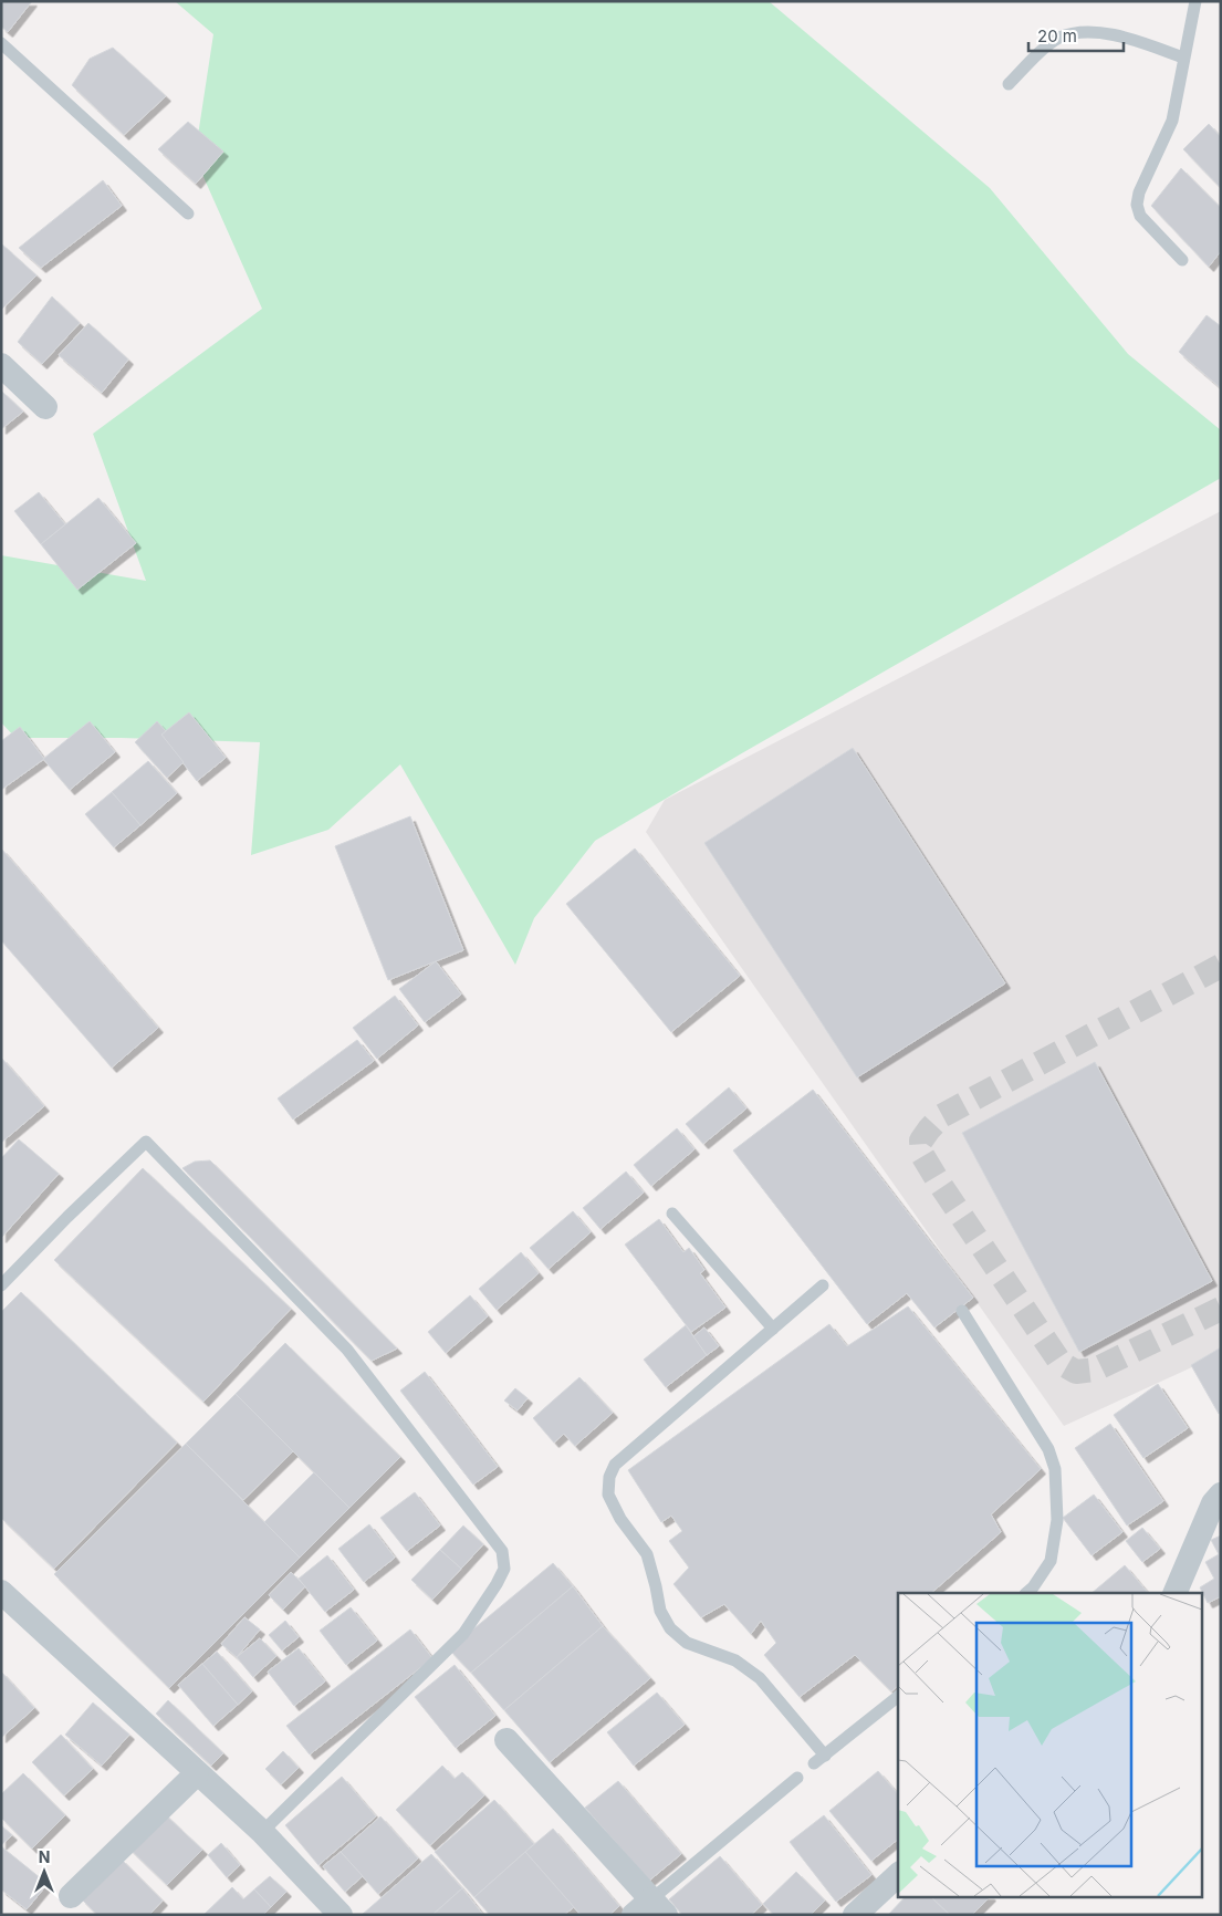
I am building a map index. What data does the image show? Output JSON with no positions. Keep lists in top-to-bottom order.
{
  "scale_bar": "20 m",
  "north": "top"
}
